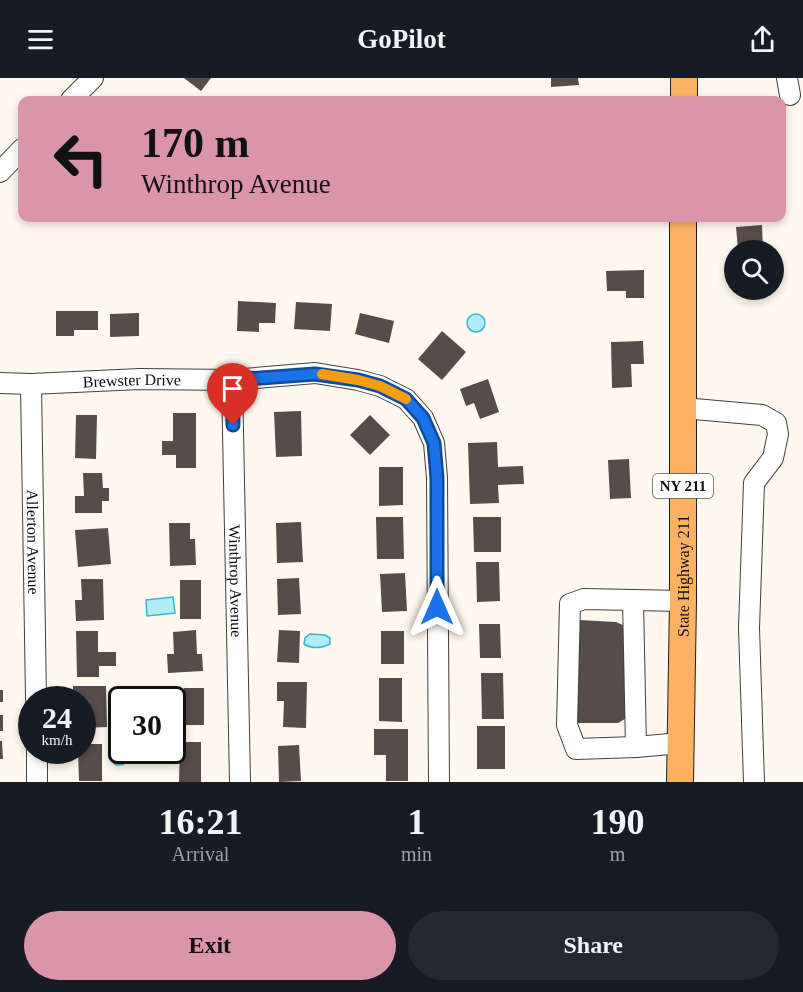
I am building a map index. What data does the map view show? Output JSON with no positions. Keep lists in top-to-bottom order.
{
  "streets": {
    "main road": ["NY 211", "State Highway 211"],
    "street": ["Brewster Drive", "Allerton Avenue", "Winthrop Avenue"]
  },
  "crossings": [
    ["Brewster Drive", "Allerton Avenue"],
    ["Brewster Drive", "Winthrop Avenue"],
    ["NY 211", "State Highway 211"]
  ],
  "page": {
    "header": "GoPilot",
    "turn": ["170 m", "Winthrop Avenue"],
    "speed": "24 km/h",
    "limit": "30",
    "eta": [
      "16:21",
      "Arrival",
      "1",
      "min",
      "190",
      "m"
    ],
    "buttons": ["Exit", "Share"]
  }
}
